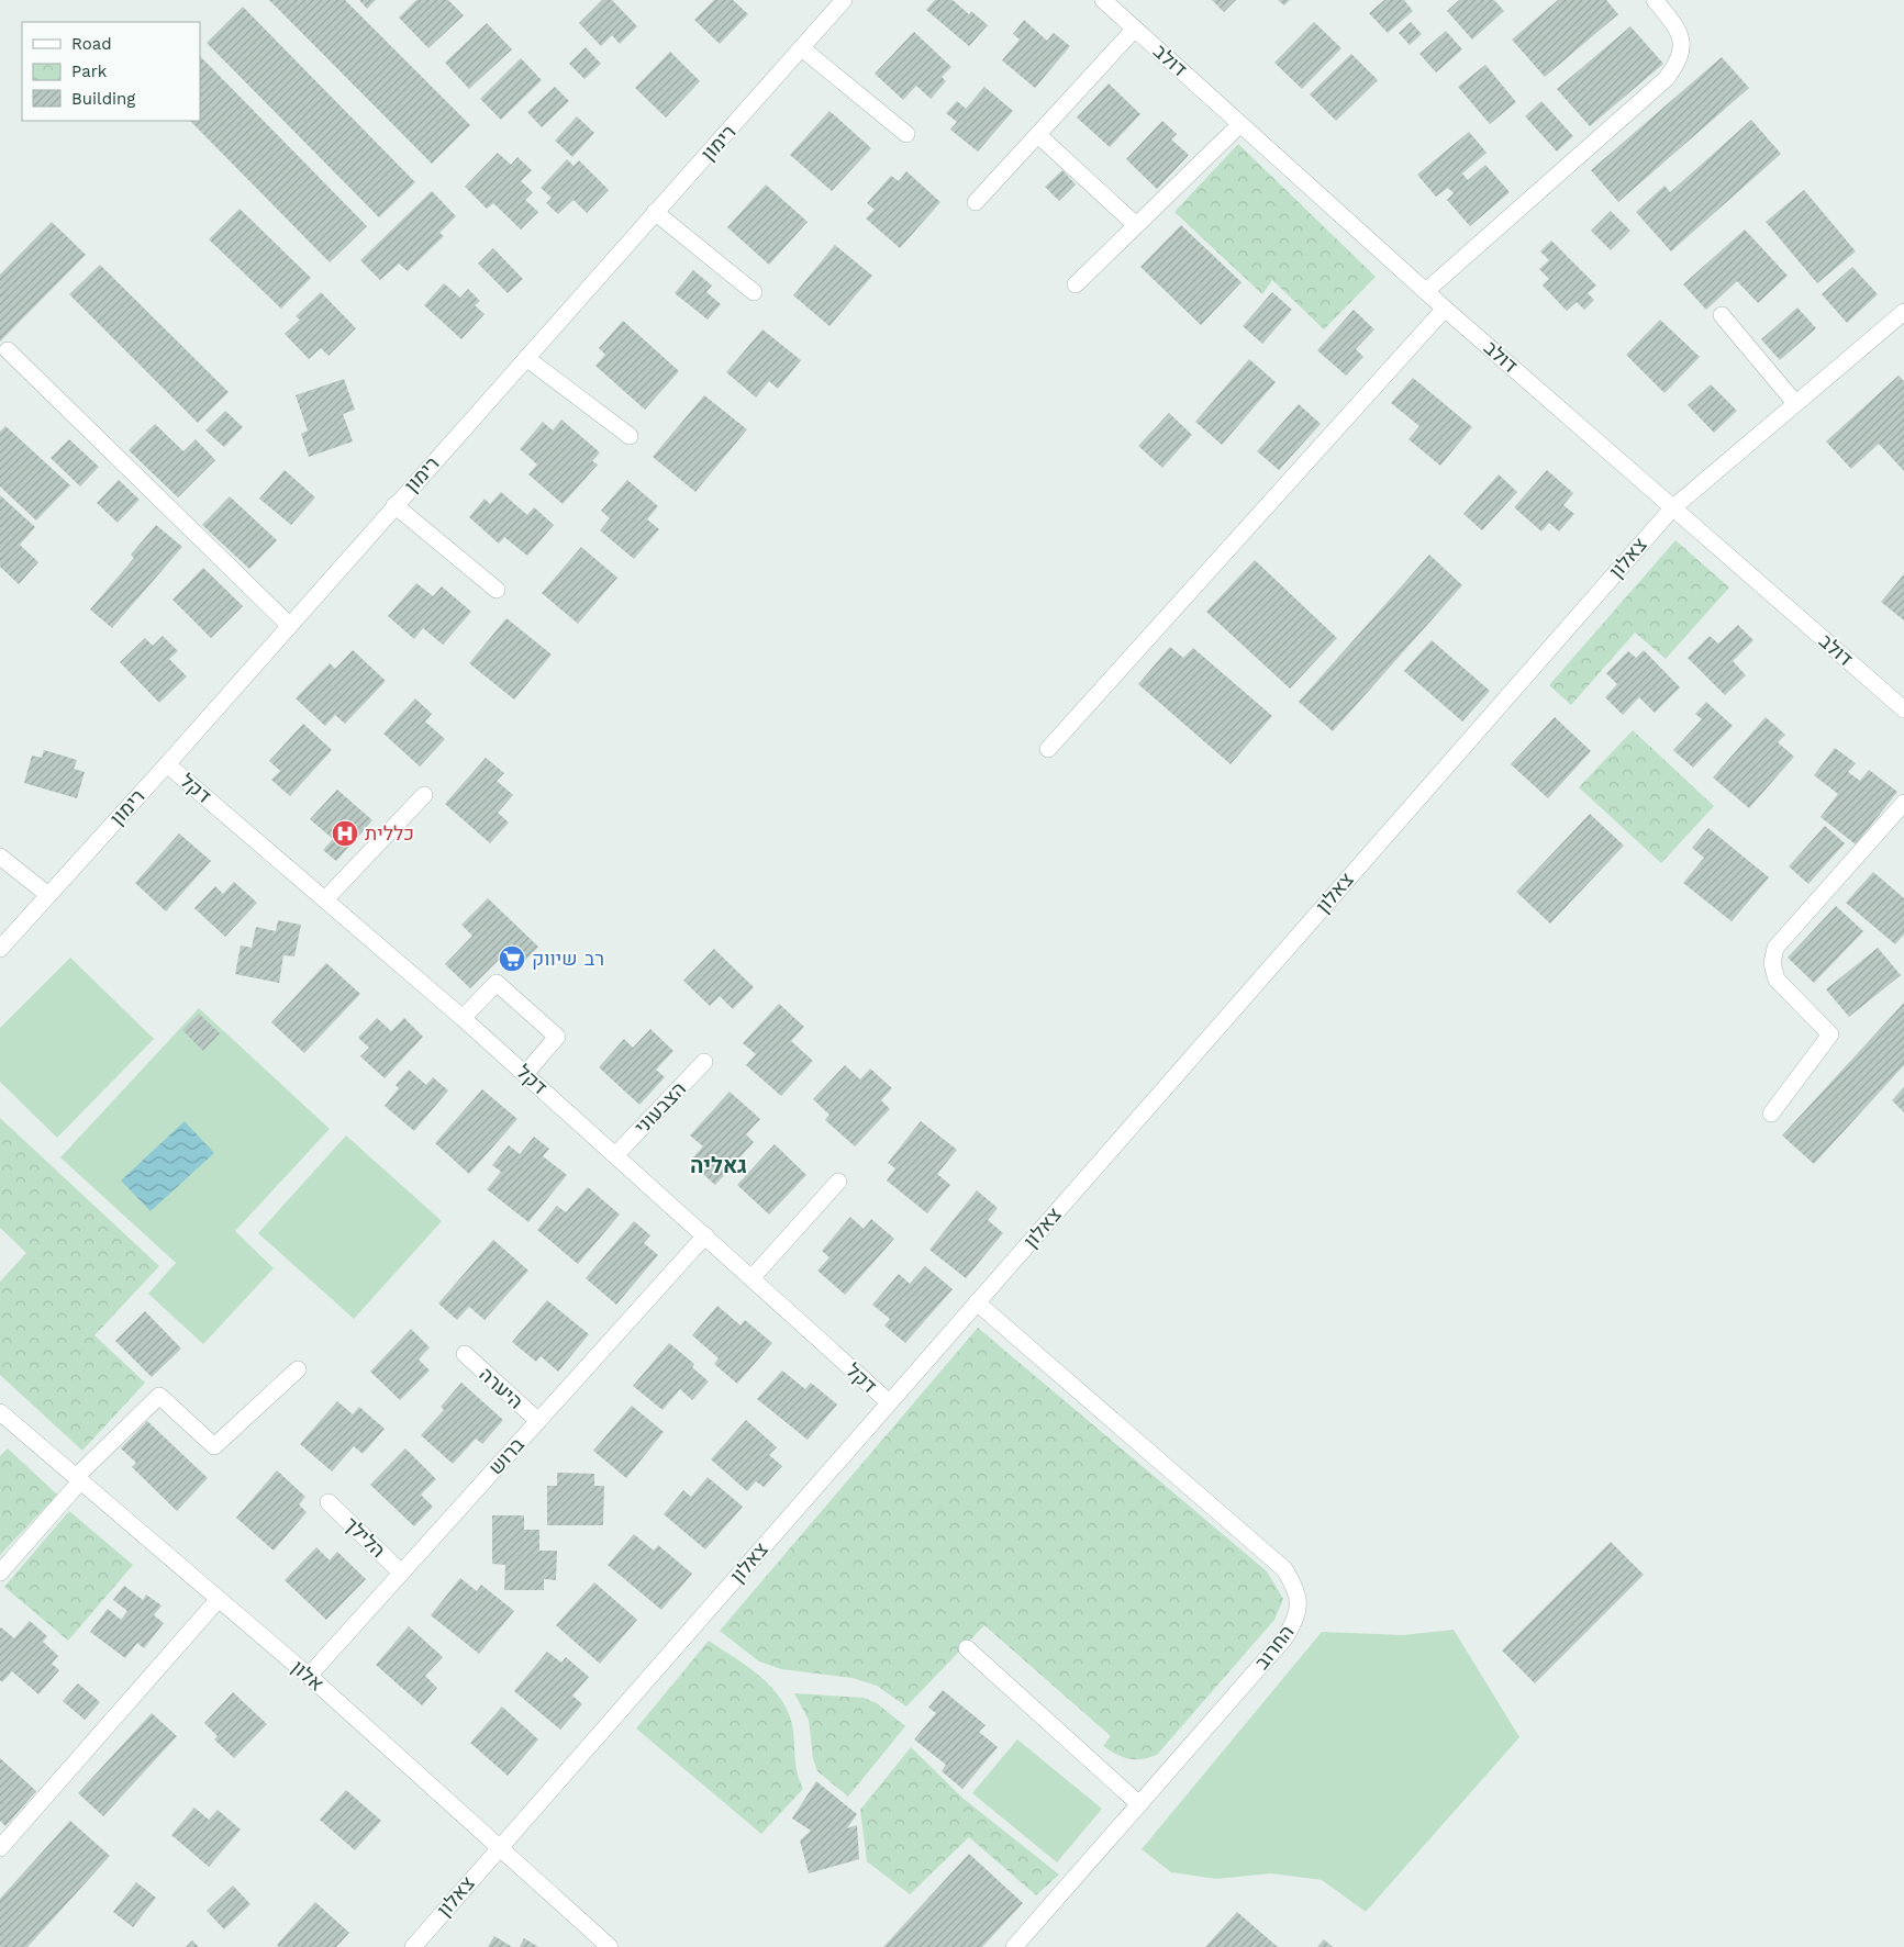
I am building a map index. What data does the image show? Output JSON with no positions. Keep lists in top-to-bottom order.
{
  "streets": {
    "street": [
      "דולב",
      "רימון",
      "צאלון",
      "דקל",
      "הצבעוני",
      "היערה",
      "ברוש",
      "הלילך",
      "החרוב",
      "אלון"
    ]
  },
  "crossings": [
    ["דולב", "צאלון"],
    ["רימון", "דקל"],
    ["צאלון", "דקל"],
    ["צאלון", "החרוב"],
    ["צאלון", "אלון"],
    ["דקל", "הצבעוני"],
    ["דקל", "ברוש"],
    ["היערה", "ברוש"],
    ["ברוש", "הלילך"],
    ["ברוש", "אלון"]
  ],
  "districts": ["גאליה"],
  "places": {
    "hospital": ["כללית"],
    "supermarket": ["רב שיווק"]
  },
  "legend": ["Road", "Park", "Building"]
}
